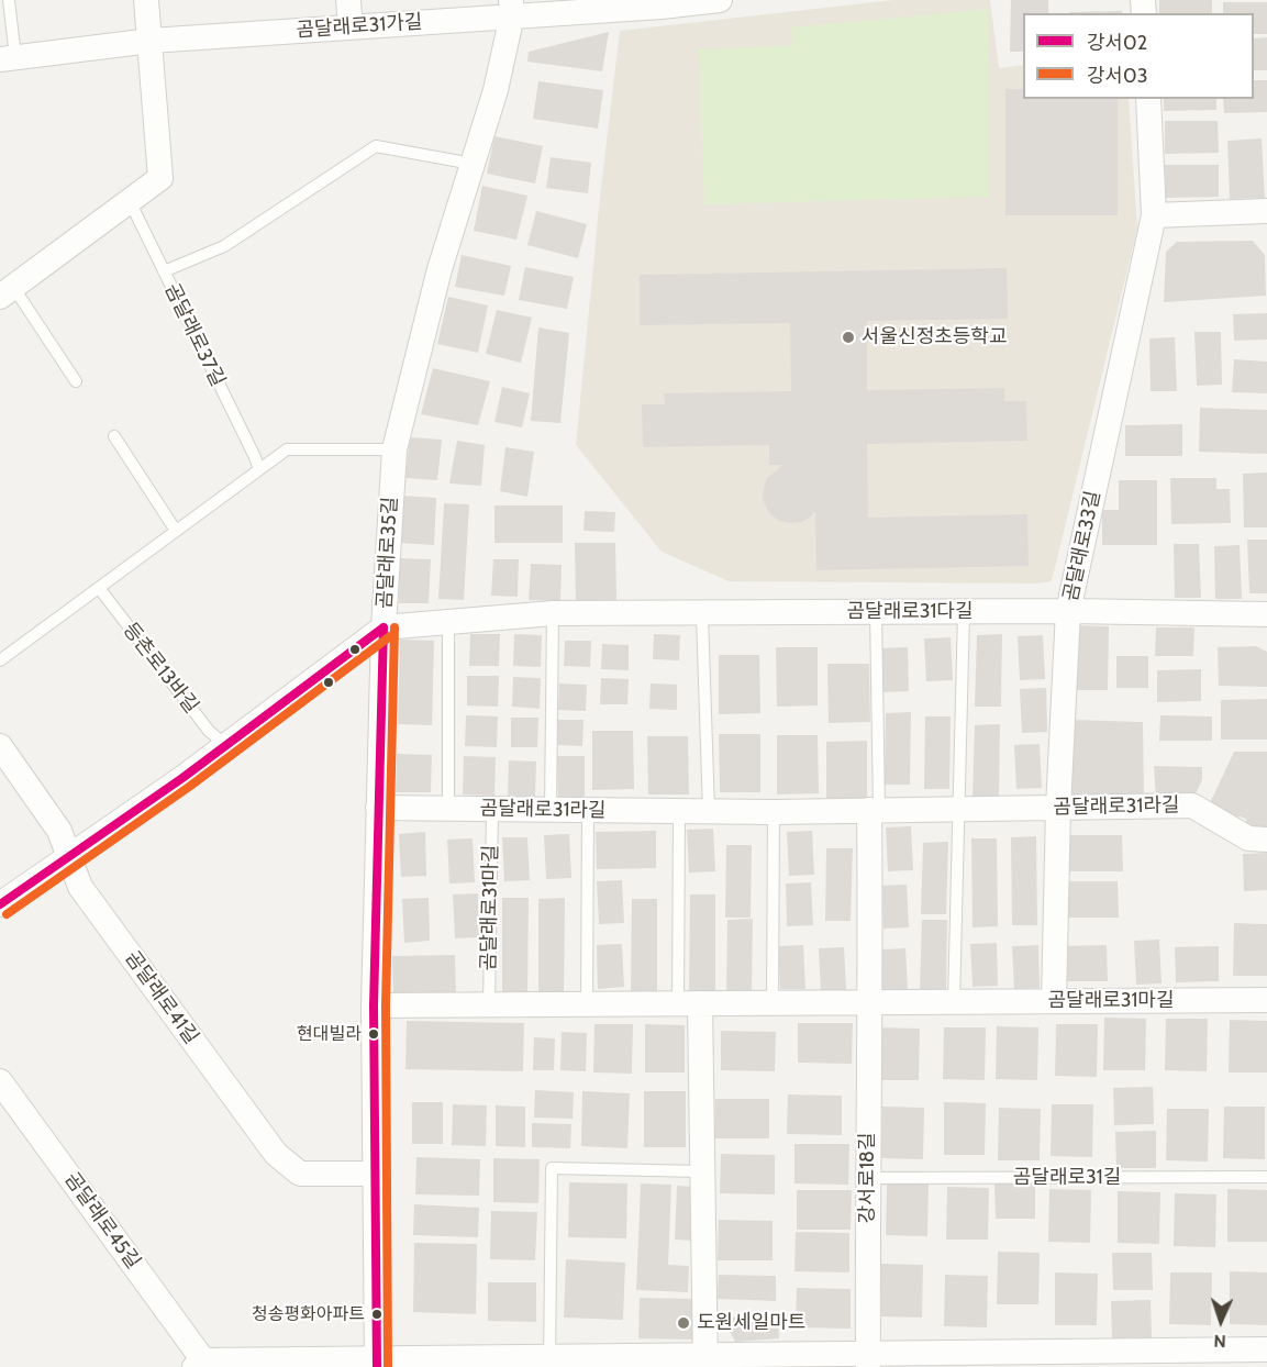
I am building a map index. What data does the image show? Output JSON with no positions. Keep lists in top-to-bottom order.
{
  "streets": {
    "street": [
      "곰달래로31가길",
      "곰달래로33길",
      "곰달래로35길",
      "곰달래로31다길",
      "곰달래로31라길",
      "곰달래로31마길",
      "곰달래로41길",
      "강서로18길",
      "곰달래로45길"
    ],
    "lane": ["곰달래로37길", "등촌로13바길", "곰달래로31길"]
  },
  "crossings": [
    ["곰달래로31가길", "곰달래로35길"],
    ["곰달래로33길", "곰달래로31다길"],
    ["곰달래로33길", "곰달래로31라길"],
    ["곰달래로33길", "곰달래로31마길"],
    ["곰달래로35길", "곰달래로31다길"],
    ["곰달래로35길", "곰달래로31라길"],
    ["곰달래로35길", "곰달래로31마길"],
    ["곰달래로35길", "곰달래로41길"],
    ["곰달래로31라길", "곰달래로31마길"],
    ["곰달래로31마길", "강서로18길"],
    ["강서로18길", "곰달래로31길"]
  ],
  "places": [
    "서울신정초등학교",
    "현대빌라",
    "청송평화아파트",
    "도원세일마트"
  ],
  "lines": ["transit line 강서02", "transit line 강서03"],
  "legend": ["강서02", "강서03"],
  "north": "bottom"
}
